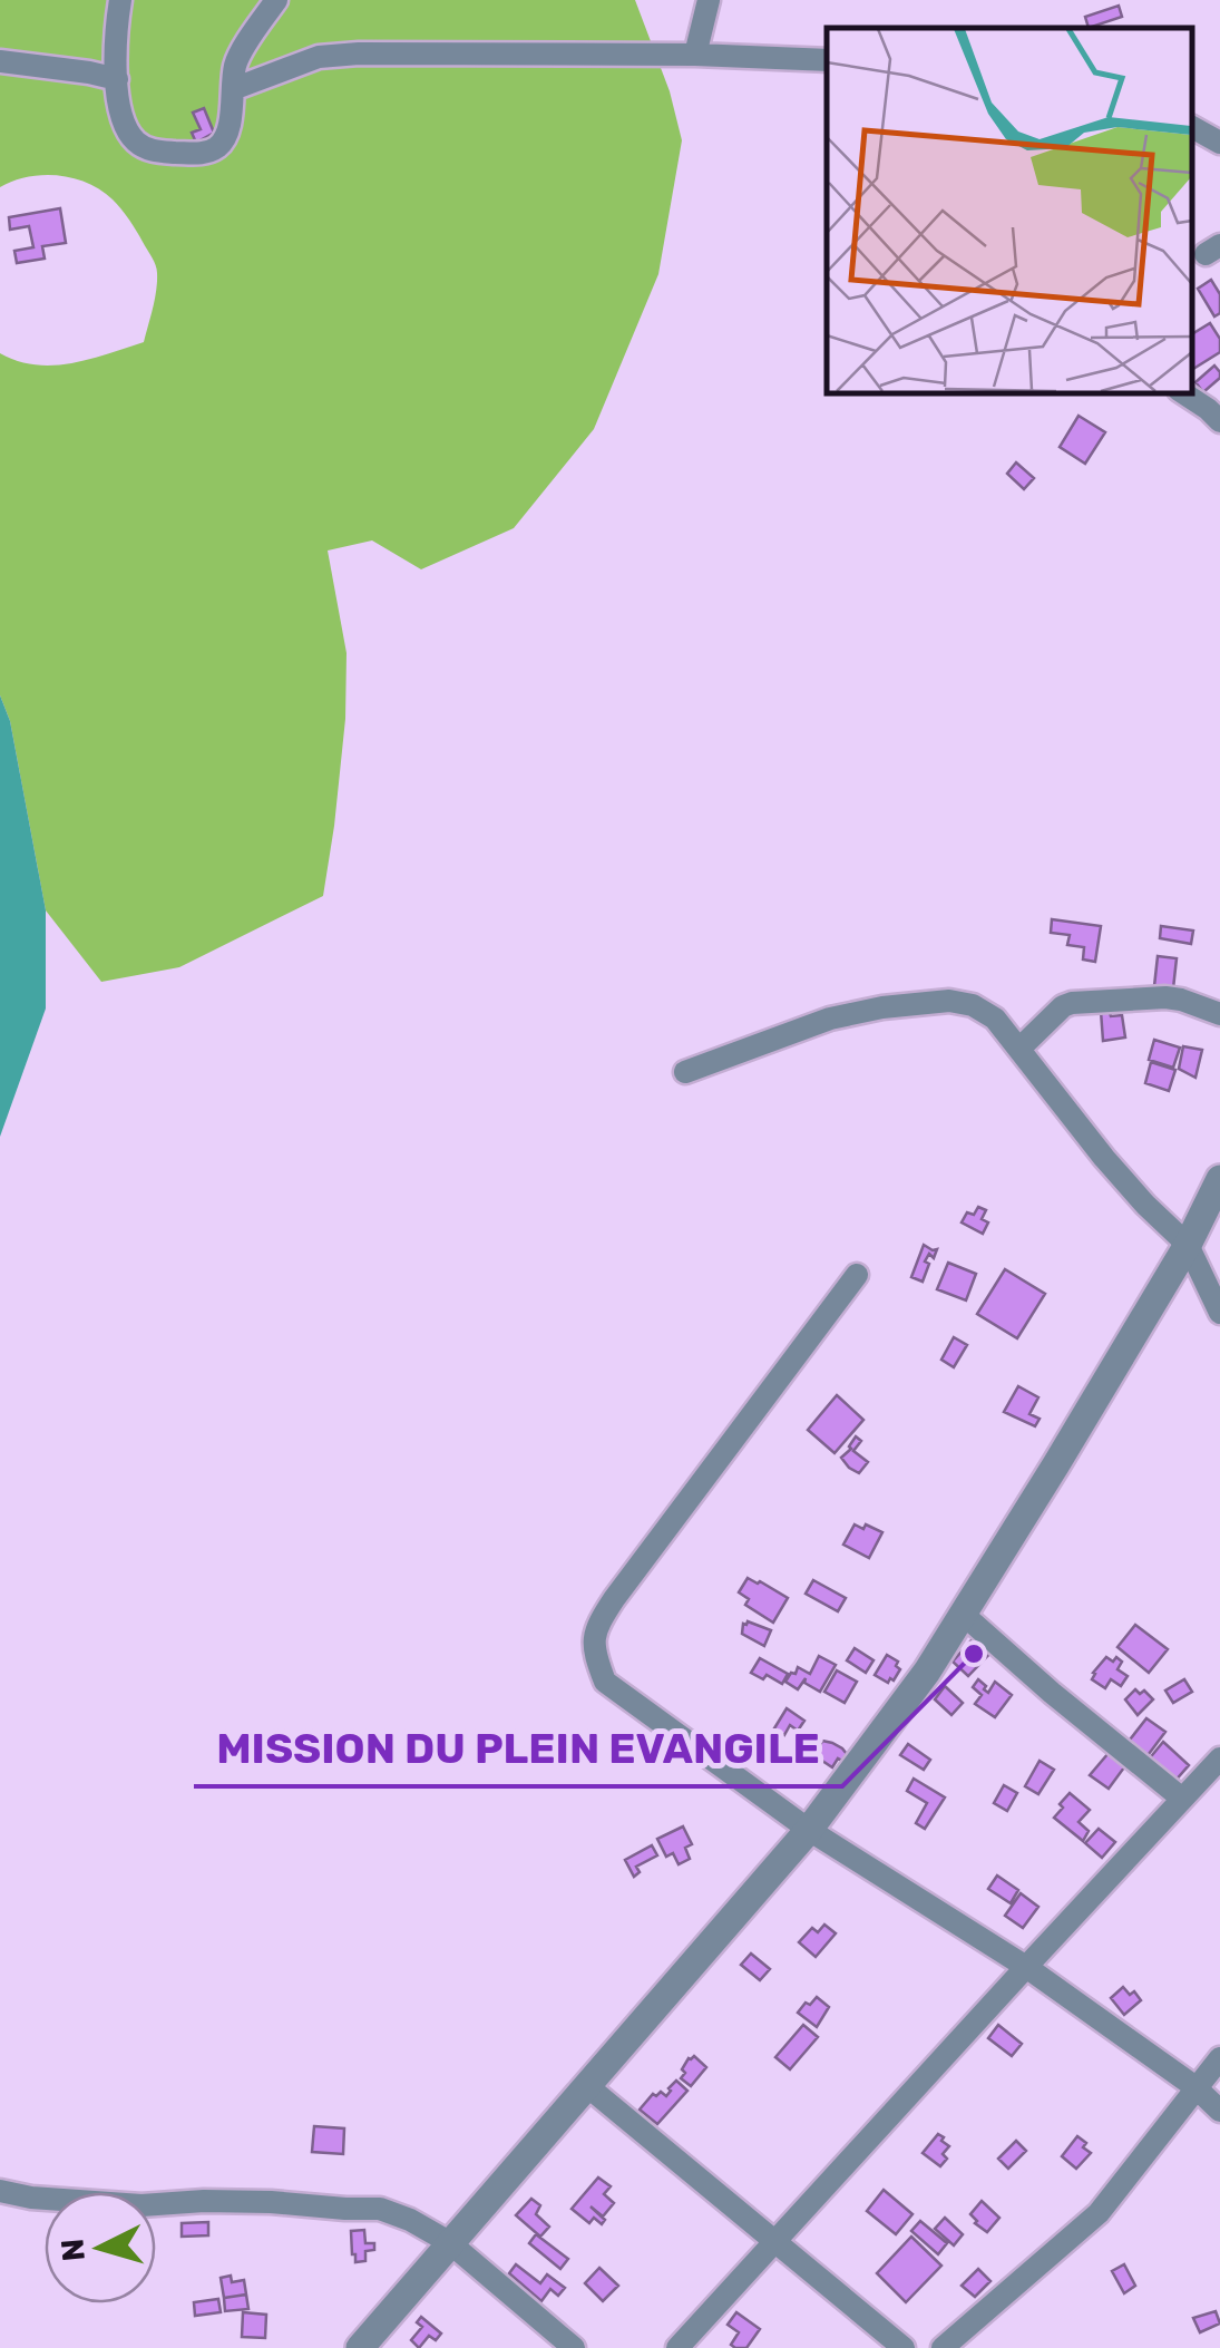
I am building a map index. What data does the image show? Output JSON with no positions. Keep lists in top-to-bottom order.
{
  "places": ["MISSION DU PLEIN EVANGILE"],
  "north": "left"
}
